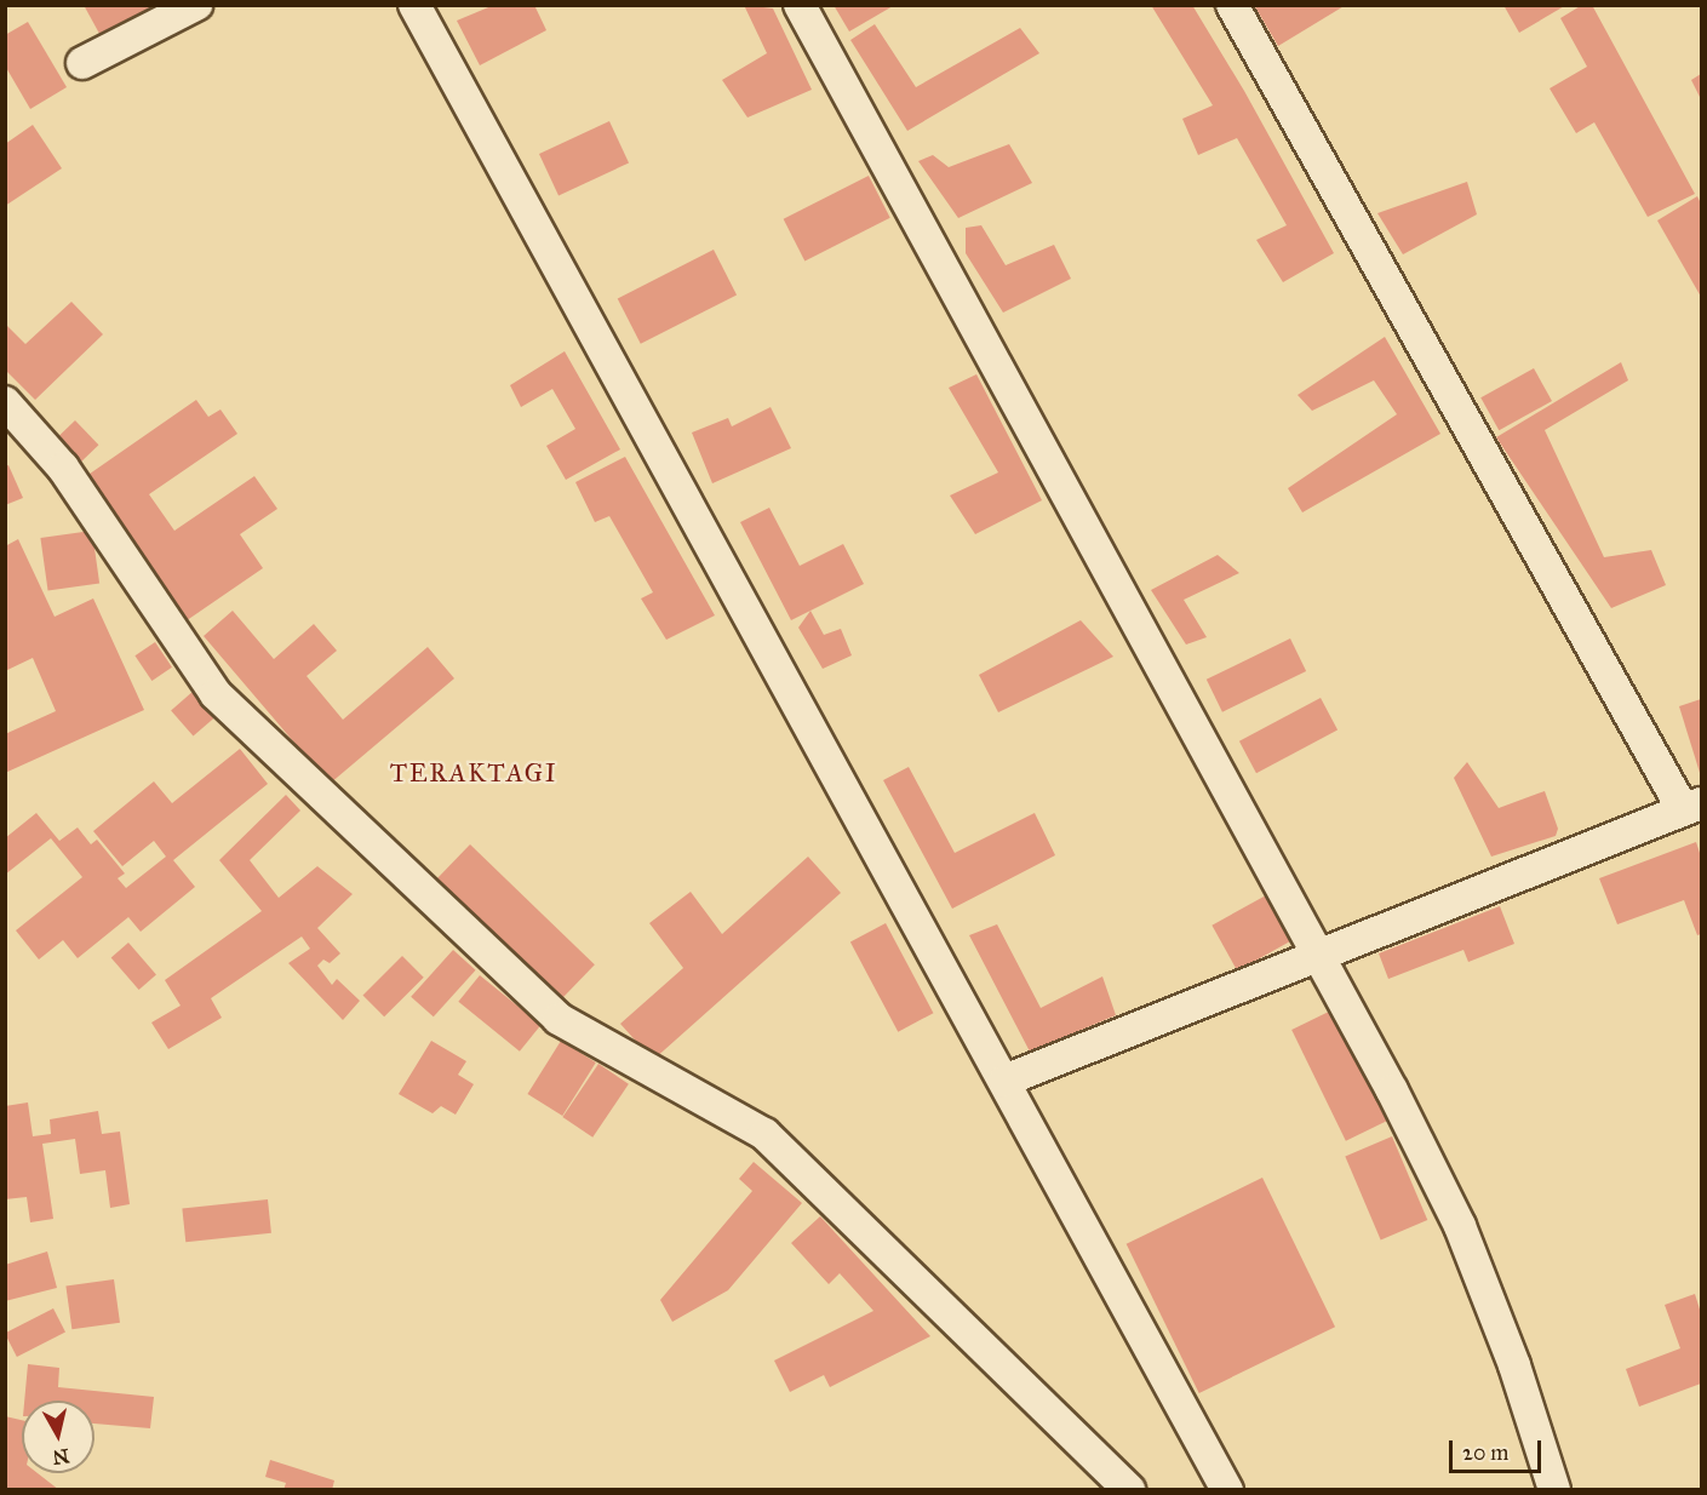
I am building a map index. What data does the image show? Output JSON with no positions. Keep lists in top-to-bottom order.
{
  "districts": ["TERAKTAGI"],
  "scale_bar": "20 m",
  "north": "bottom"
}
